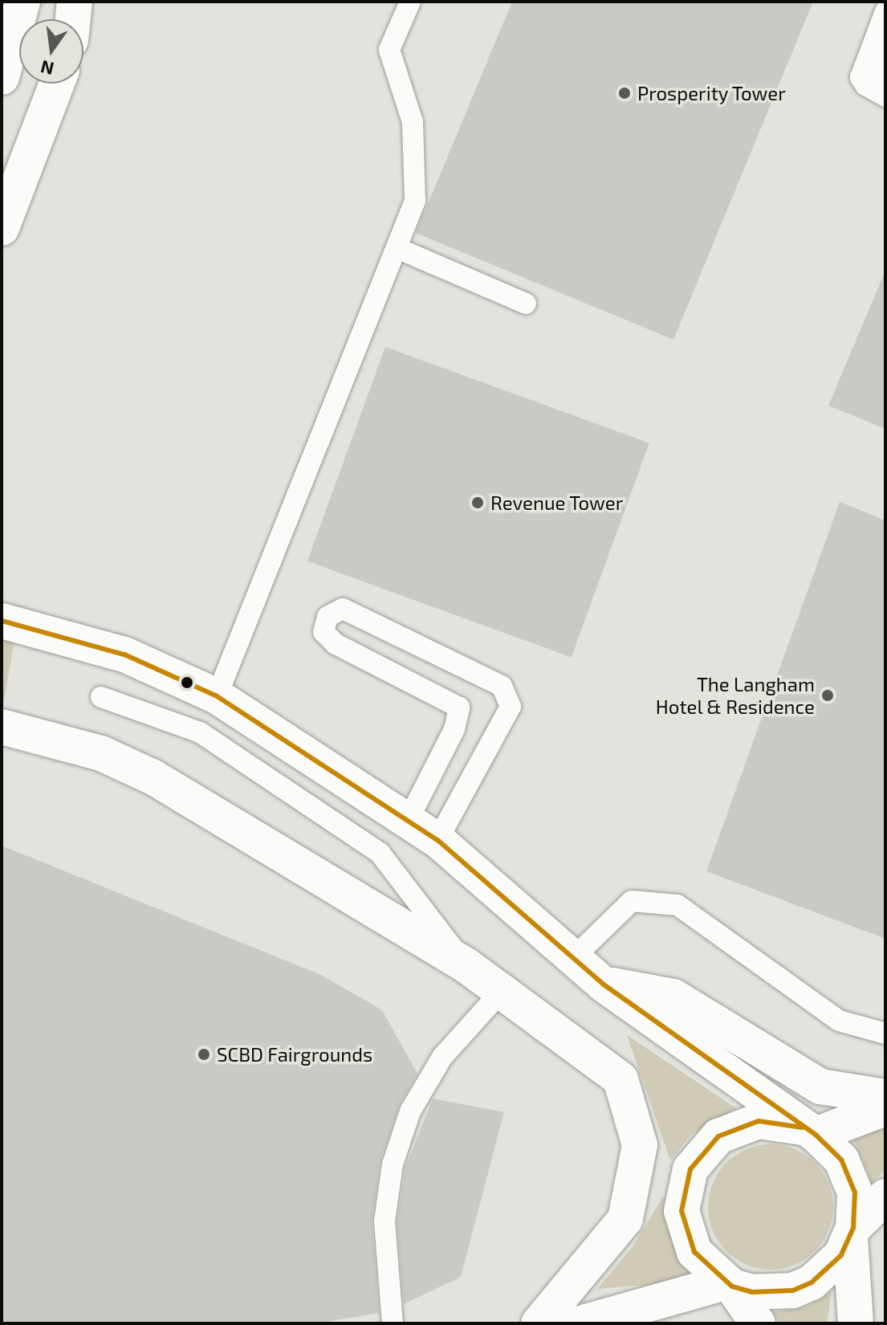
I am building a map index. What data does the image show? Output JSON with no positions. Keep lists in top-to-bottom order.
{
  "places": [
    "Prosperity Tower",
    "Revenue Tower",
    "The Langham Hotel & Residence",
    "SCBD Fairgrounds"
  ],
  "north": "bottom"
}
